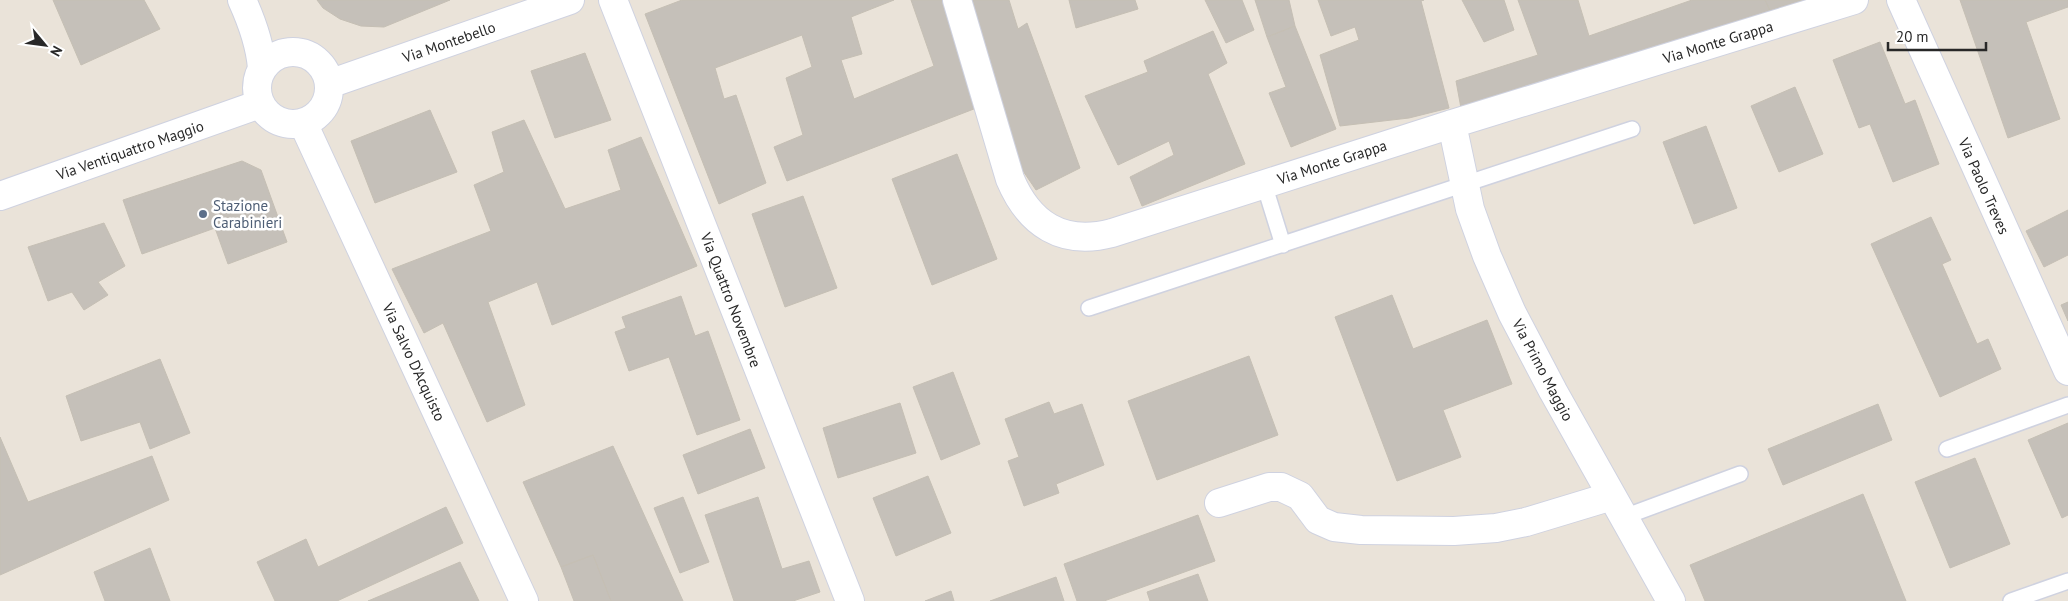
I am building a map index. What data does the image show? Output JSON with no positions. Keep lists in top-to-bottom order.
{
  "streets": {
    "street": [
      "Via Montebello",
      "Via Monte Grappa",
      "Via Ventiquattro Maggio",
      "Via Paolo Treves",
      "Via Quattro Novembre",
      "Via Salvo D'Acquisto",
      "Via Primo Maggio"
    ]
  },
  "crossings": [
    ["Via Montebello", "Via Ventiquattro Maggio"],
    ["Via Montebello", "Via Salvo D'Acquisto"],
    ["Via Monte Grappa", "Via Primo Maggio"],
    ["Via Ventiquattro Maggio", "Via Salvo D'Acquisto"]
  ],
  "places": ["Stazione Carabinieri"],
  "scale_bar": "20 m",
  "north": "bottom right"
}
